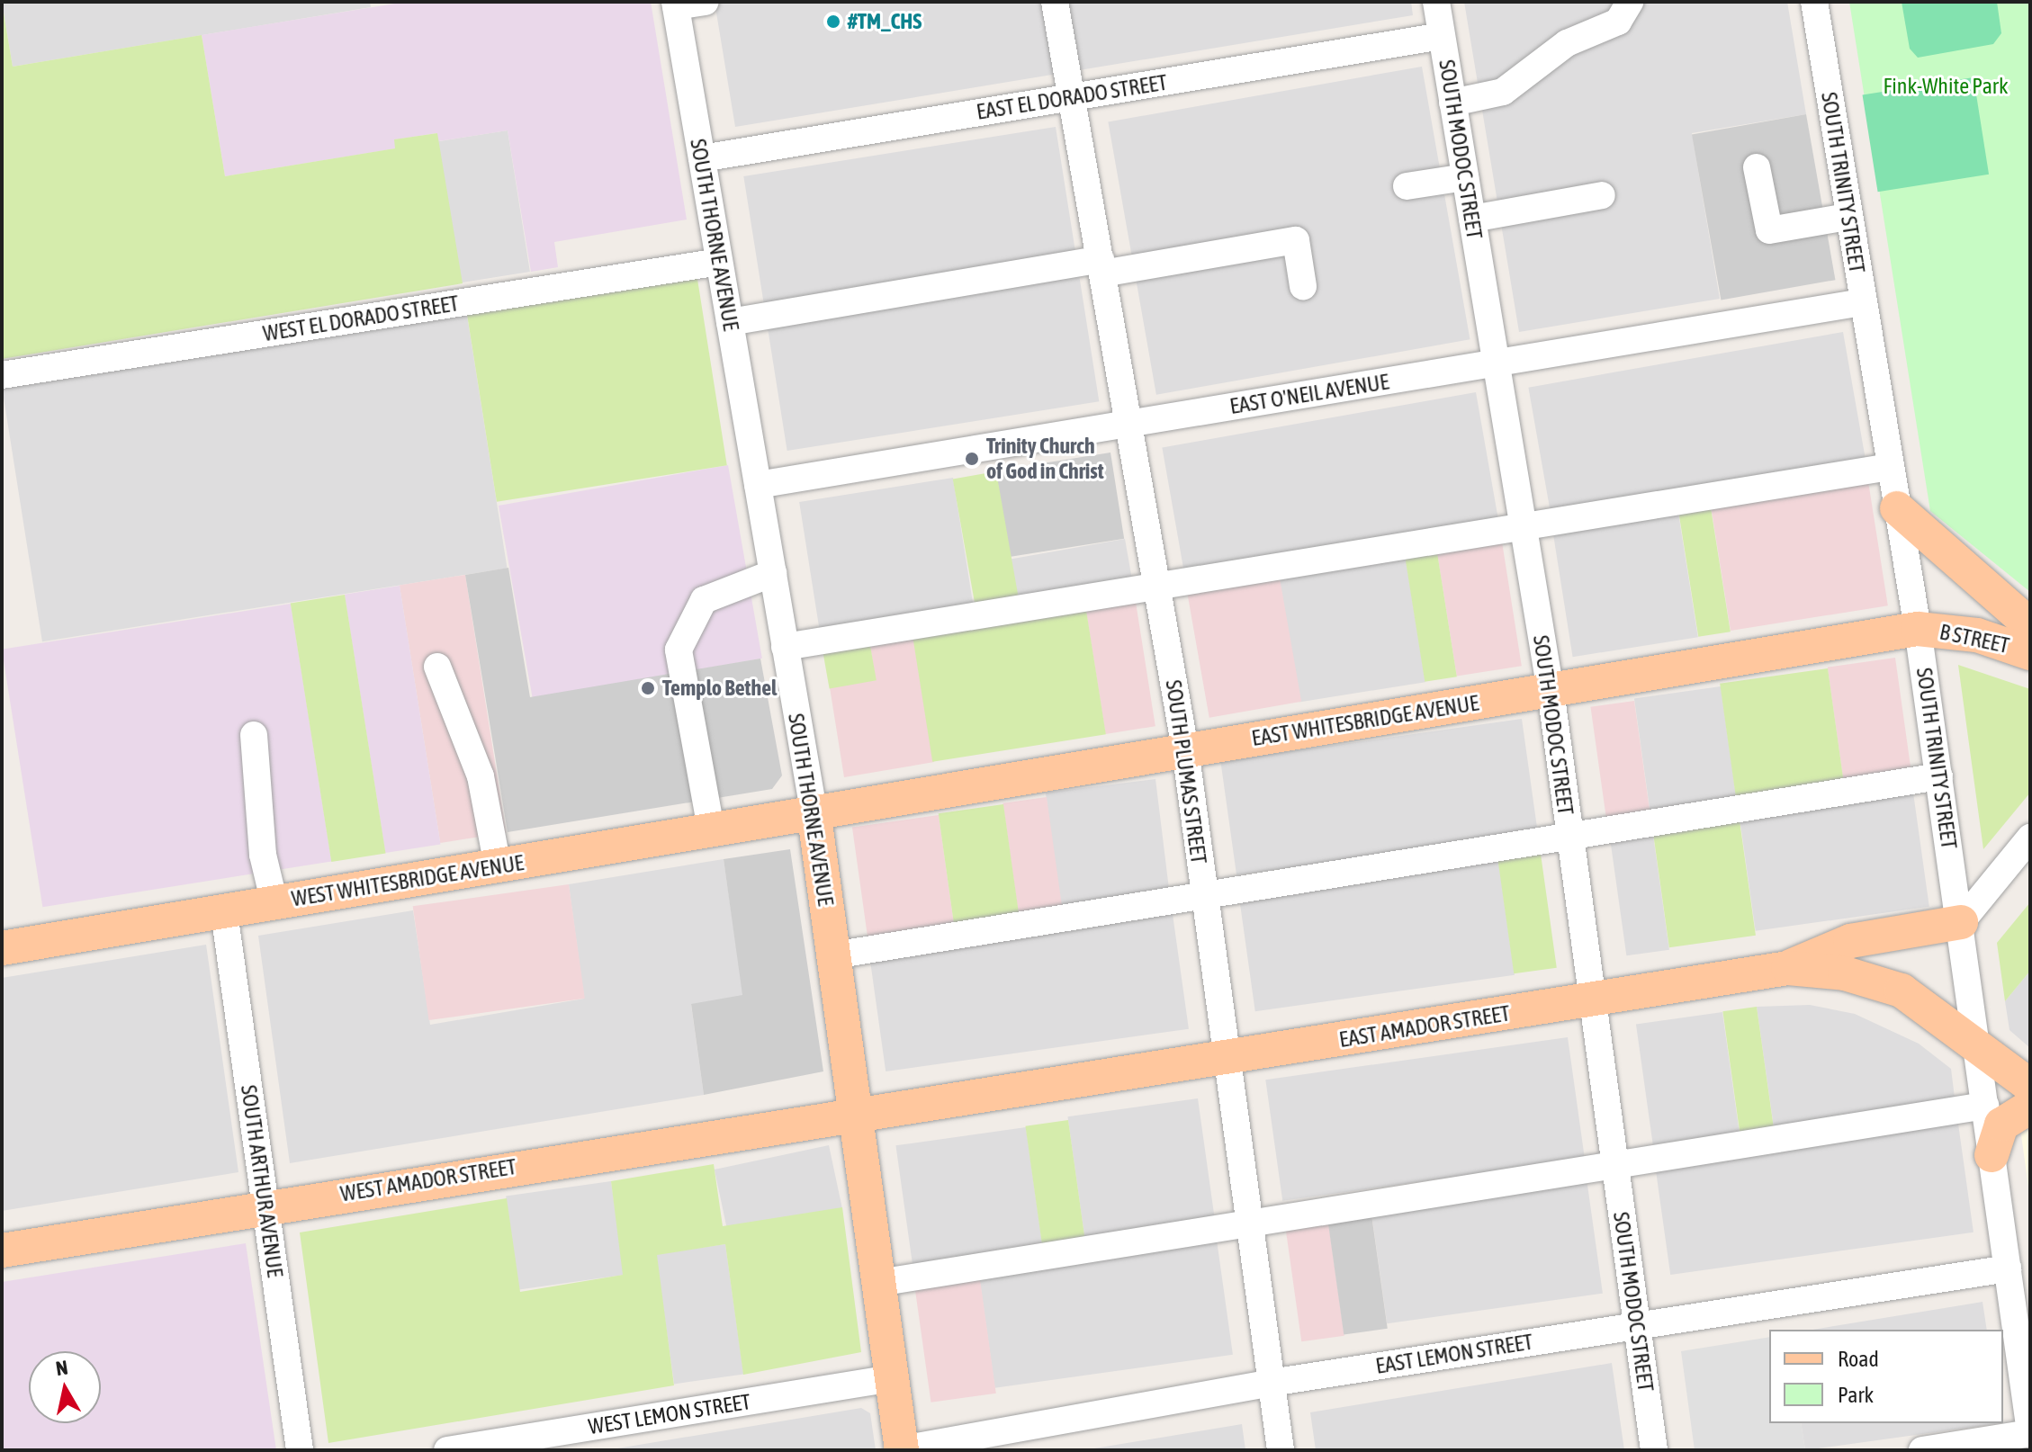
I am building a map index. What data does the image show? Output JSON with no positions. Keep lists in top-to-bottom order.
{
  "streets": {
    "main road": [
      "SOUTH THORNE AVENUE",
      "B STREET",
      "EAST WHITESBRIDGE AVENUE",
      "WEST WHITESBRIDGE AVENUE",
      "EAST AMADOR STREET",
      "WEST AMADOR STREET"
    ],
    "street": [
      "EAST EL DORADO STREET",
      "SOUTH MODOC STREET",
      "SOUTH TRINITY STREET",
      "WEST EL DORADO STREET",
      "EAST O'NEIL AVENUE",
      "SOUTH PLUMAS STREET",
      "SOUTH ARTHUR AVENUE",
      "EAST LEMON STREET",
      "WEST LEMON STREET"
    ]
  },
  "crossings": [
    ["EAST EL DORADO STREET", "SOUTH MODOC STREET"],
    ["EAST EL DORADO STREET", "SOUTH THORNE AVENUE"],
    ["EAST EL DORADO STREET", "SOUTH PLUMAS STREET"],
    ["SOUTH MODOC STREET", "EAST O'NEIL AVENUE"],
    ["SOUTH MODOC STREET", "EAST WHITESBRIDGE AVENUE"],
    ["SOUTH MODOC STREET", "EAST AMADOR STREET"],
    ["SOUTH MODOC STREET", "EAST LEMON STREET"],
    ["SOUTH TRINITY STREET", "EAST O'NEIL AVENUE"],
    ["SOUTH TRINITY STREET", "B STREET"],
    ["SOUTH TRINITY STREET", "EAST WHITESBRIDGE AVENUE"],
    ["SOUTH TRINITY STREET", "EAST AMADOR STREET"],
    ["SOUTH TRINITY STREET", "EAST LEMON STREET"],
    ["SOUTH THORNE AVENUE", "WEST EL DORADO STREET"],
    ["SOUTH THORNE AVENUE", "EAST O'NEIL AVENUE"],
    ["SOUTH THORNE AVENUE", "EAST WHITESBRIDGE AVENUE"],
    ["SOUTH THORNE AVENUE", "WEST WHITESBRIDGE AVENUE"],
    ["SOUTH THORNE AVENUE", "EAST AMADOR STREET"],
    ["SOUTH THORNE AVENUE", "WEST AMADOR STREET"],
    ["SOUTH THORNE AVENUE", "EAST LEMON STREET"],
    ["SOUTH THORNE AVENUE", "WEST LEMON STREET"],
    ["EAST O'NEIL AVENUE", "SOUTH PLUMAS STREET"],
    ["B STREET", "EAST WHITESBRIDGE AVENUE"],
    ["EAST WHITESBRIDGE AVENUE", "SOUTH PLUMAS STREET"],
    ["EAST WHITESBRIDGE AVENUE", "WEST WHITESBRIDGE AVENUE"],
    ["SOUTH PLUMAS STREET", "EAST AMADOR STREET"],
    ["SOUTH PLUMAS STREET", "EAST LEMON STREET"],
    ["WEST WHITESBRIDGE AVENUE", "SOUTH ARTHUR AVENUE"],
    ["EAST AMADOR STREET", "WEST AMADOR STREET"],
    ["WEST AMADOR STREET", "SOUTH ARTHUR AVENUE"]
  ],
  "parks": ["Fink-White Park"],
  "places": ["#TM_CHS", "Trinity Church of God in Christ", "Templo Bethel"],
  "legend": ["Road", "Park"],
  "north": "top"
}
